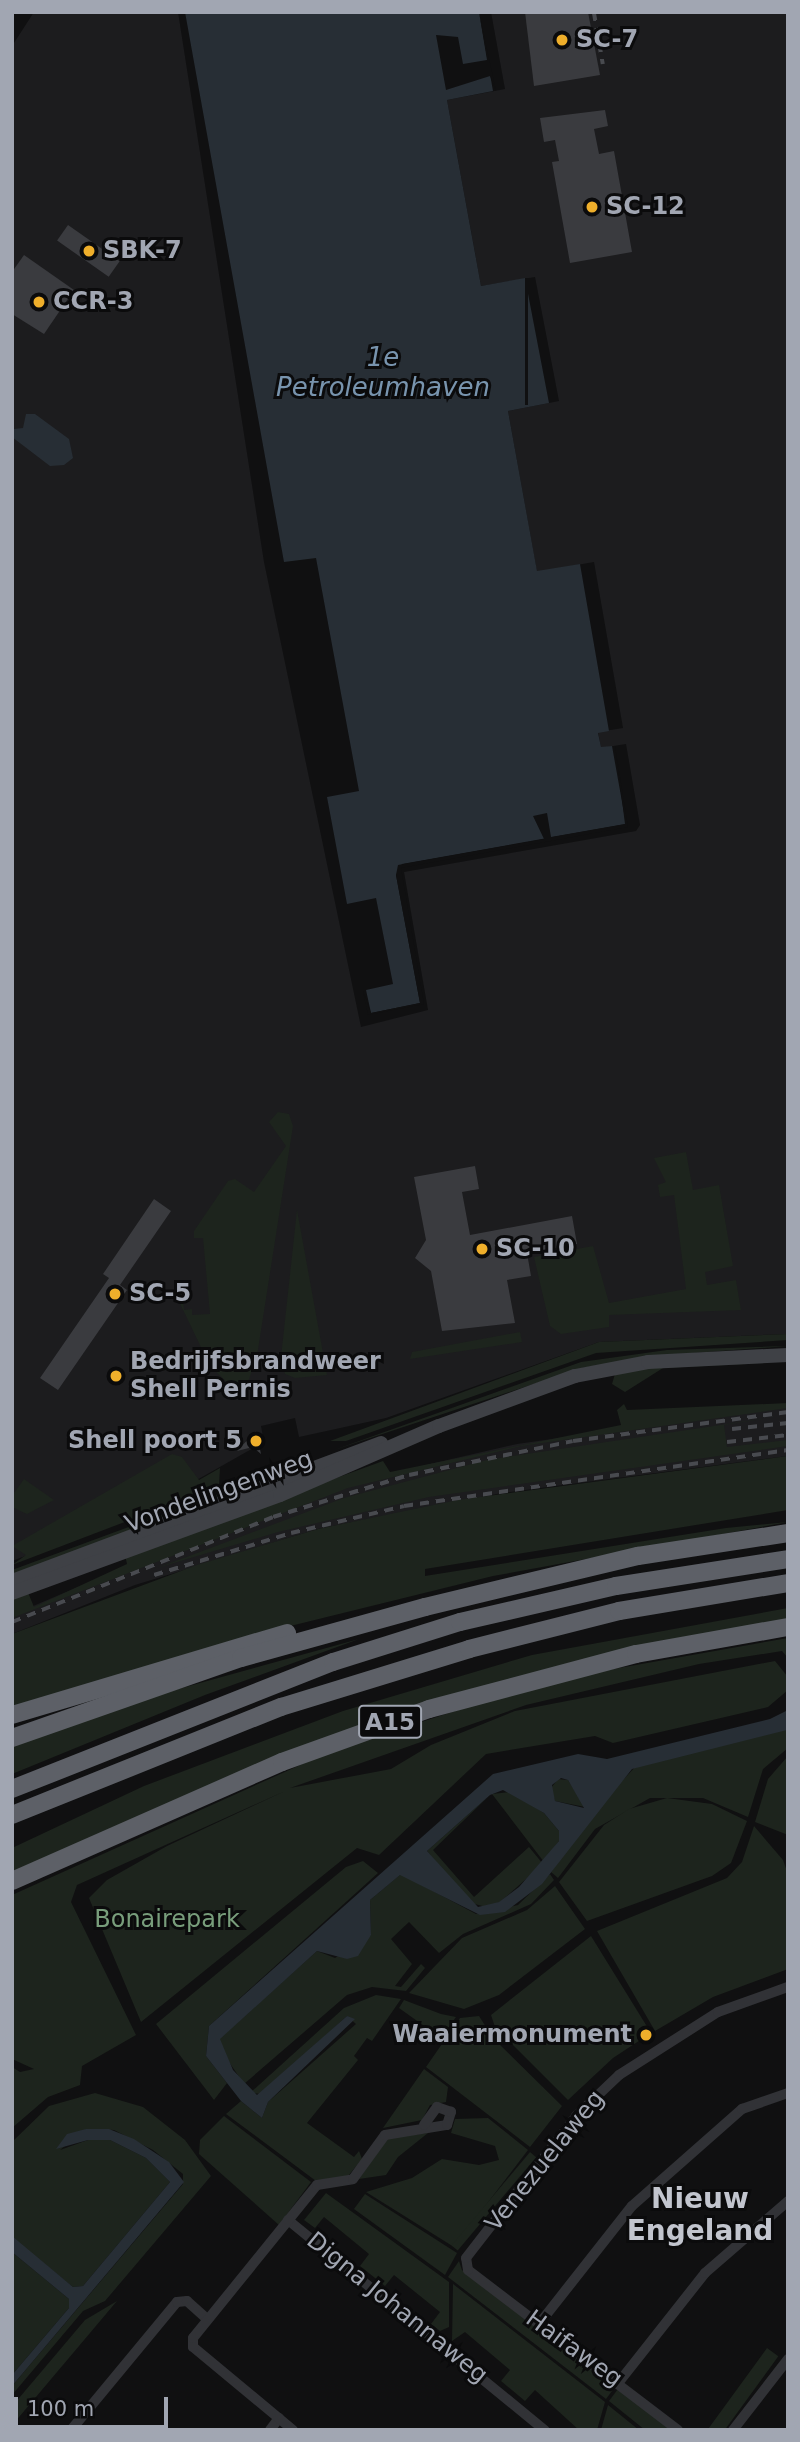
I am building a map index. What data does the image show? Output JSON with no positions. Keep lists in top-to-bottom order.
{
  "streets": {
    "highway": ["A15"],
    "street": [
      "Vondelingenweg",
      "Venezuelaweg",
      "Digna Johannaweg",
      "Haifaweg"
    ]
  },
  "crossings": [
    ["Venezuelaweg", "Haifaweg"]
  ],
  "districts": ["Nieuw Engeland"],
  "water": ["1e Petroleumhaven"],
  "parks": ["Bonairepark"],
  "places": [
    "SC-7",
    "SC-12",
    "SBK-7",
    "CCR-3",
    "SC-10",
    "SC-5",
    "Bedrijfsbrandweer Shell Pernis",
    "Shell poort 5",
    "Waaiermonument"
  ],
  "scale_bar": "100 m"
}
